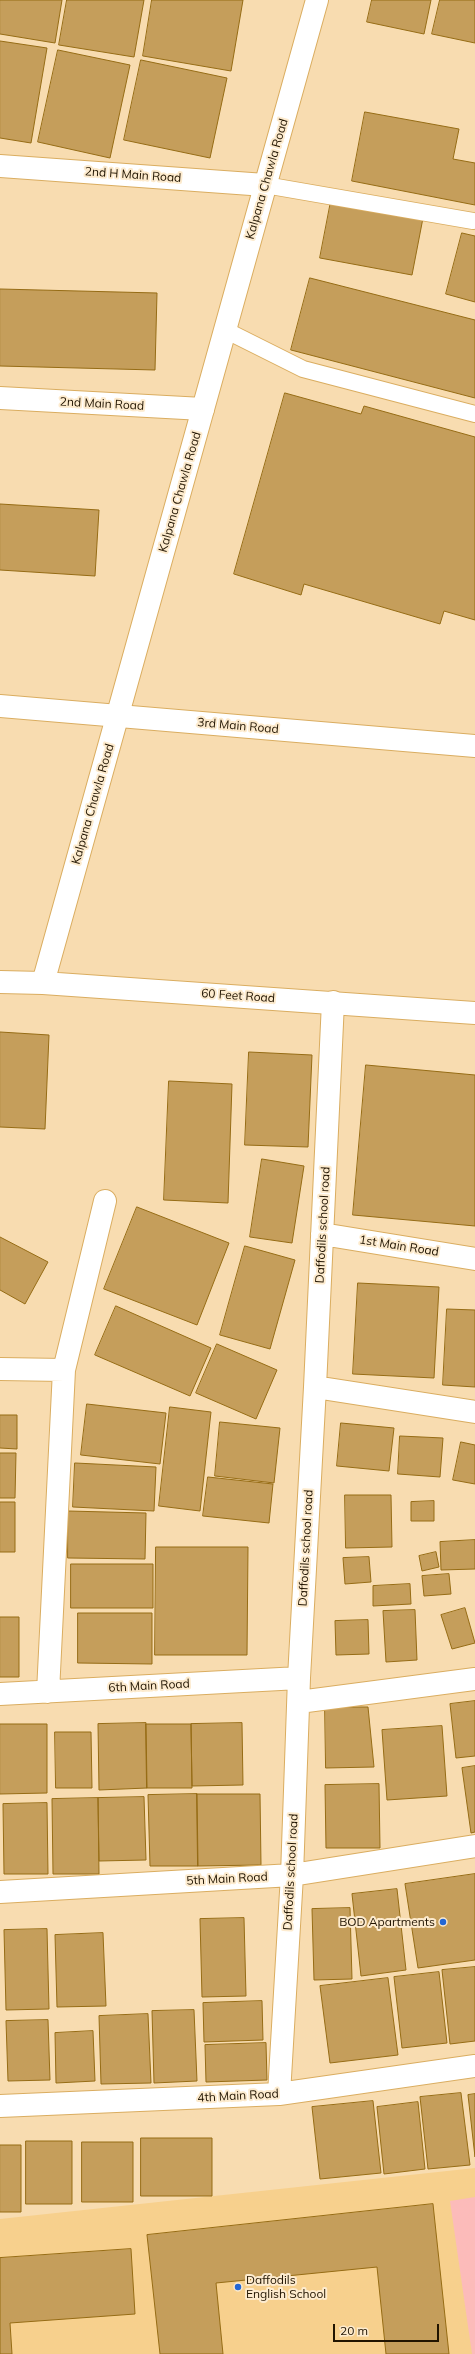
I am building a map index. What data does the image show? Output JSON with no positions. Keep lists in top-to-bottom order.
{
  "streets": {
    "street": [
      "2nd H Main Road",
      "Kalpana Chawla Road",
      "2nd Main Road",
      "3rd Main Road",
      "60 Feet Road",
      "Daffodils school road",
      "1st Main Road",
      "6th Main Road",
      "5th Main Road",
      "4th Main Road"
    ]
  },
  "crossings": [
    ["2nd H Main Road", "Kalpana Chawla Road"],
    ["Kalpana Chawla Road", "2nd Main Road"],
    ["Kalpana Chawla Road", "3rd Main Road"],
    ["Kalpana Chawla Road", "60 Feet Road"],
    ["60 Feet Road", "Daffodils school road"],
    ["Daffodils school road", "1st Main Road"],
    ["Daffodils school road", "6th Main Road"],
    ["Daffodils school road", "5th Main Road"],
    ["Daffodils school road", "4th Main Road"]
  ],
  "places": ["BOD Apartments", "Daffodils English School"],
  "scale_bar": "20 m"
}
